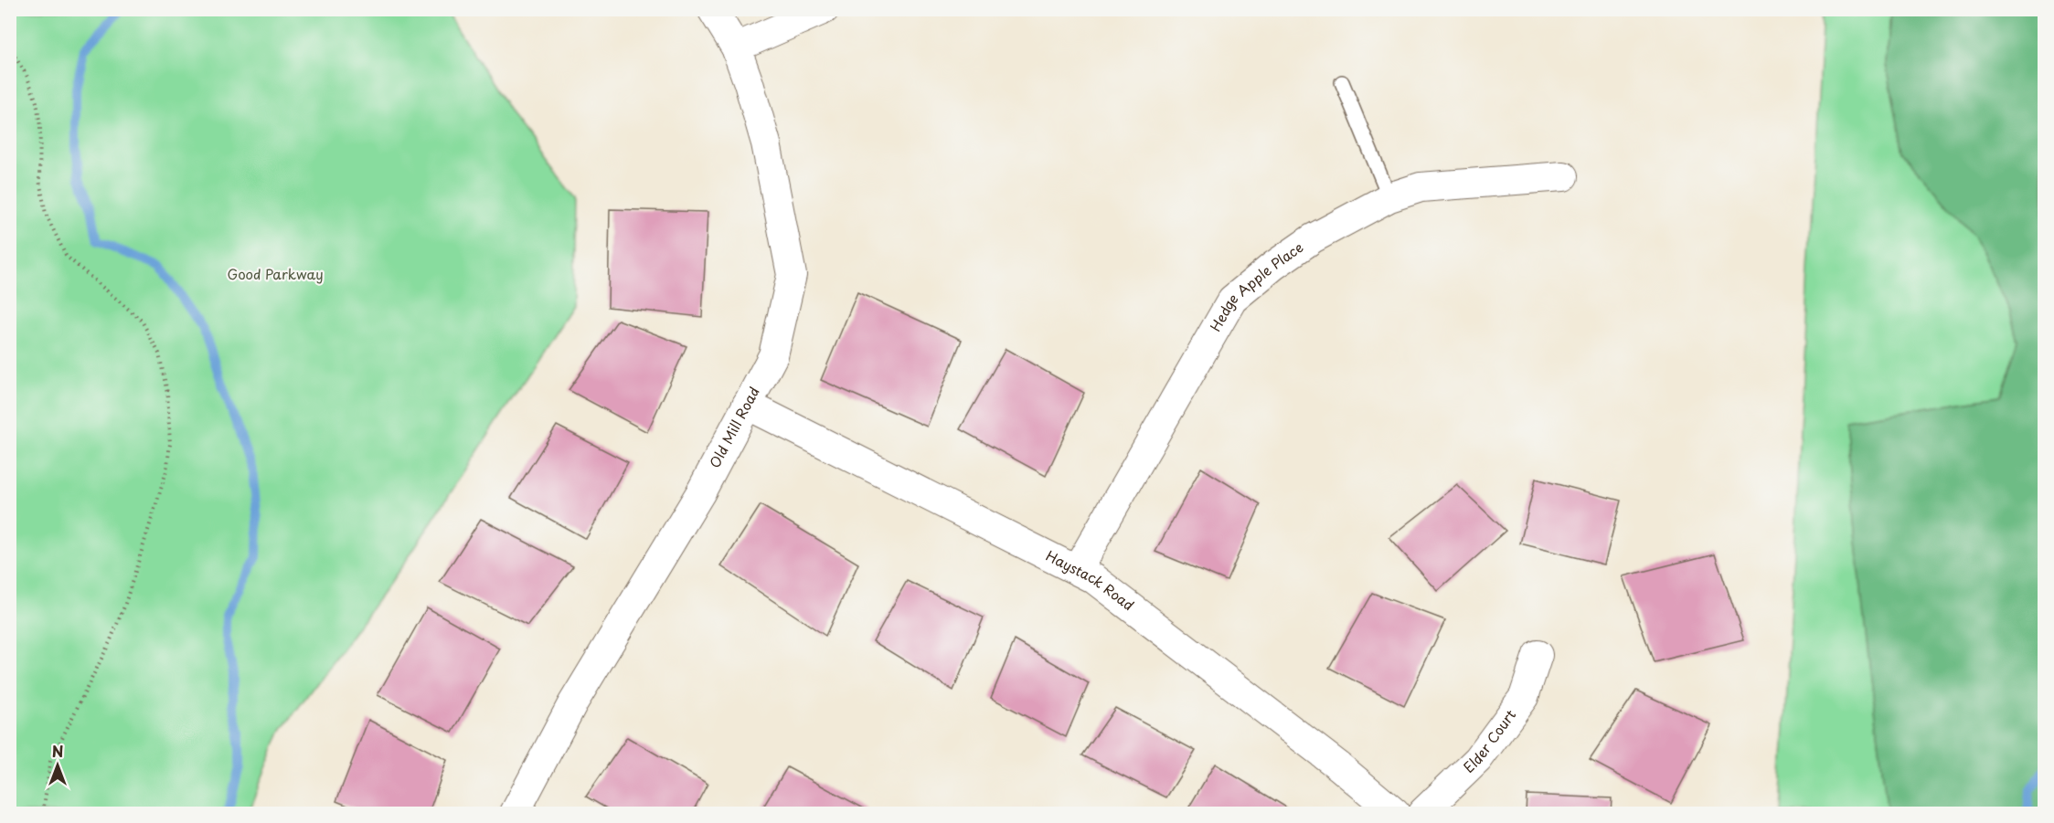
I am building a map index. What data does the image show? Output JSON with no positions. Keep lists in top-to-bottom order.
{
  "streets": {
    "street": [
      "Hedge Apple Place",
      "Old Mill Road",
      "Haystack Road",
      "Elder Court"
    ]
  },
  "crossings": [
    ["Hedge Apple Place", "Haystack Road"],
    ["Old Mill Road", "Haystack Road"]
  ],
  "parks": ["Good Parkway"],
  "north": "top"
}
